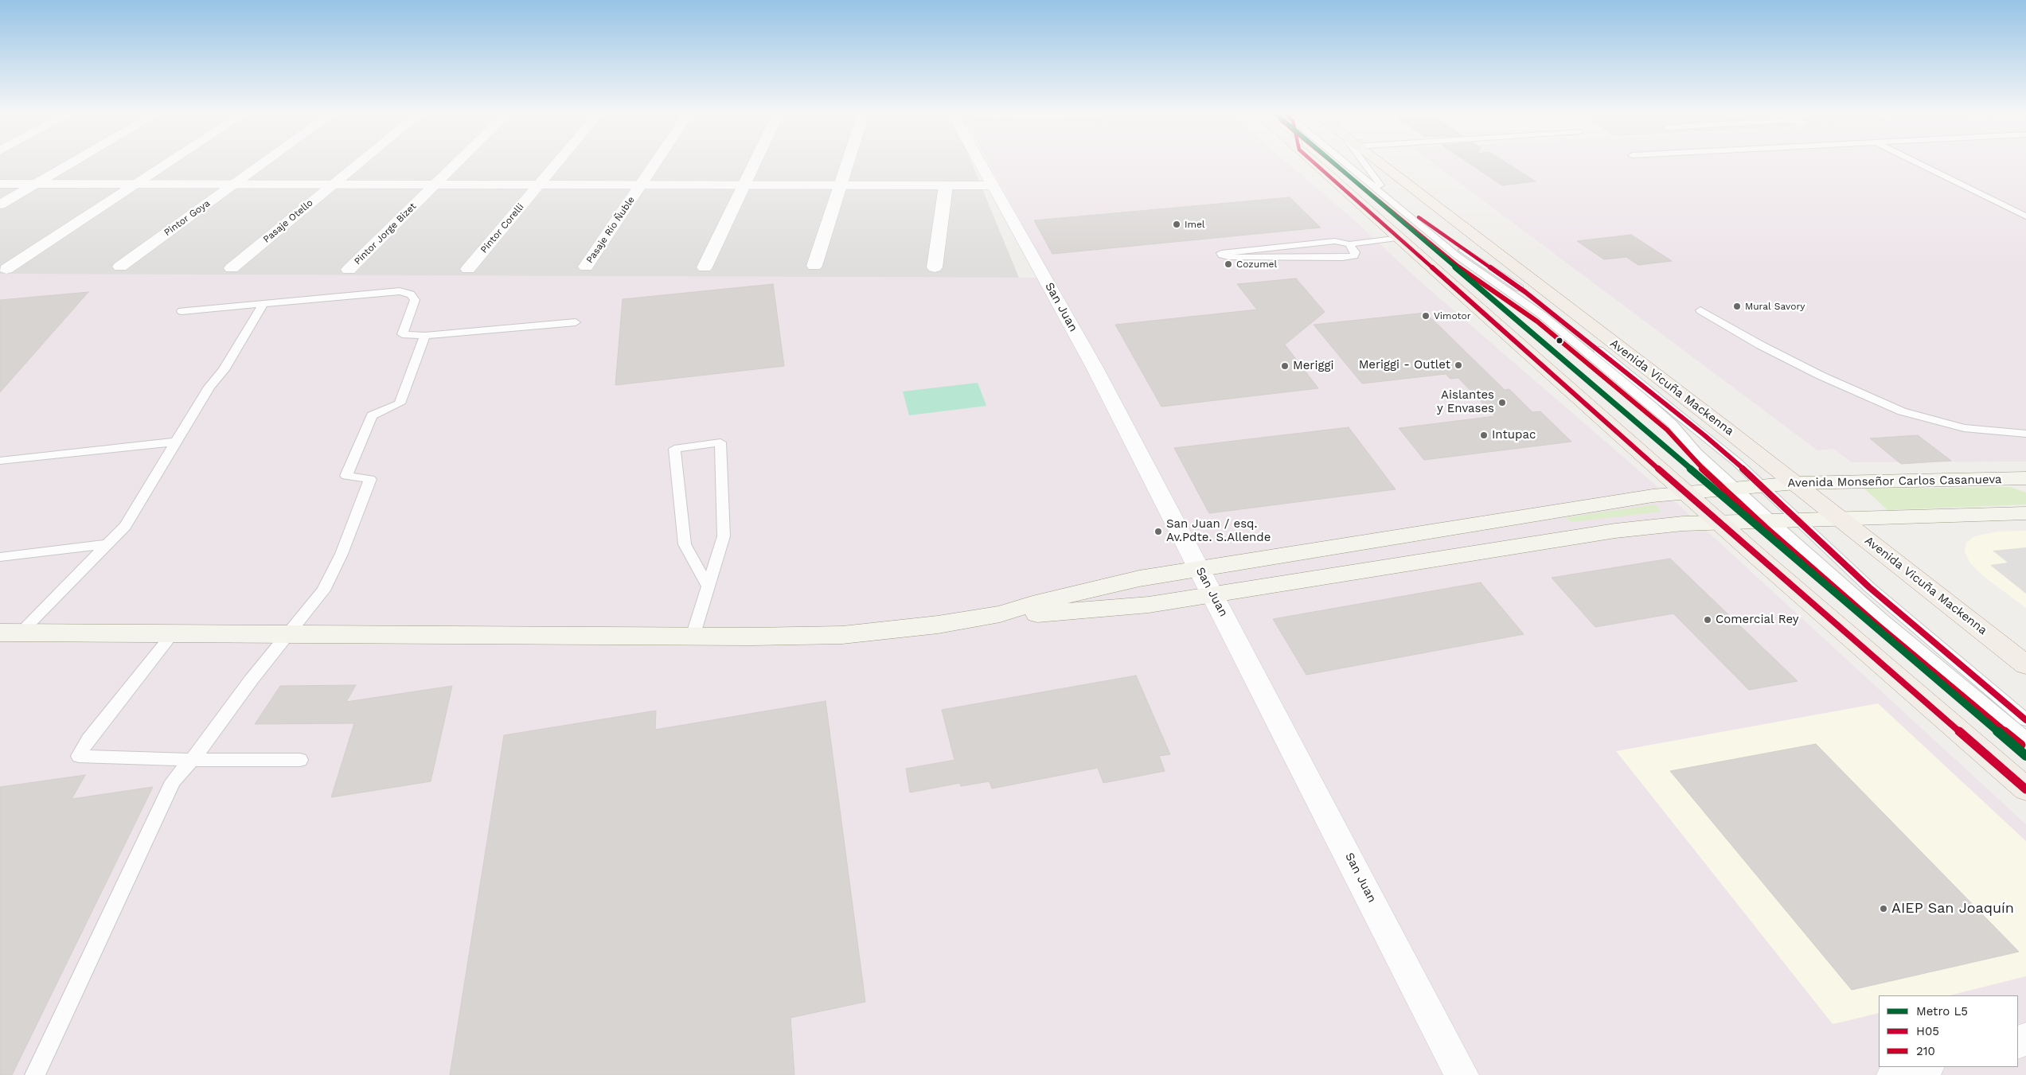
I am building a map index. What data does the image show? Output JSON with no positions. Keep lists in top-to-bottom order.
{
  "streets": {
    "main road": ["Avenida Vicuña Mackenna", "Avenida Monseñor Carlos Casanueva"],
    "street": [
      "Pintor Goya",
      "Pasaje Otello",
      "Pintor Corelli",
      "Pasaje Río Ñuble",
      "Pintor Jorge Bizet",
      "San Juan"
    ]
  },
  "crossings": [
    ["San Juan", "Avenida Monseñor Carlos Casanueva"],
    ["Avenida Vicuña Mackenna", "Avenida Monseñor Carlos Casanueva"]
  ],
  "places": [
    "Imel",
    "Cozumel",
    "Mural Savory",
    "Vimotor",
    "Meriggi - Outlet",
    "Meriggi",
    "Aislantes y Envases",
    "Intupac",
    "San Juan / esq. Av.Pdte. S.Allende",
    "Comercial Rey",
    "AIEP San Joaquín"
  ],
  "lines": ["metro line L5", "transit line H05", "transit line 210"],
  "legend": ["Metro L5", "H05", "210"]
}
